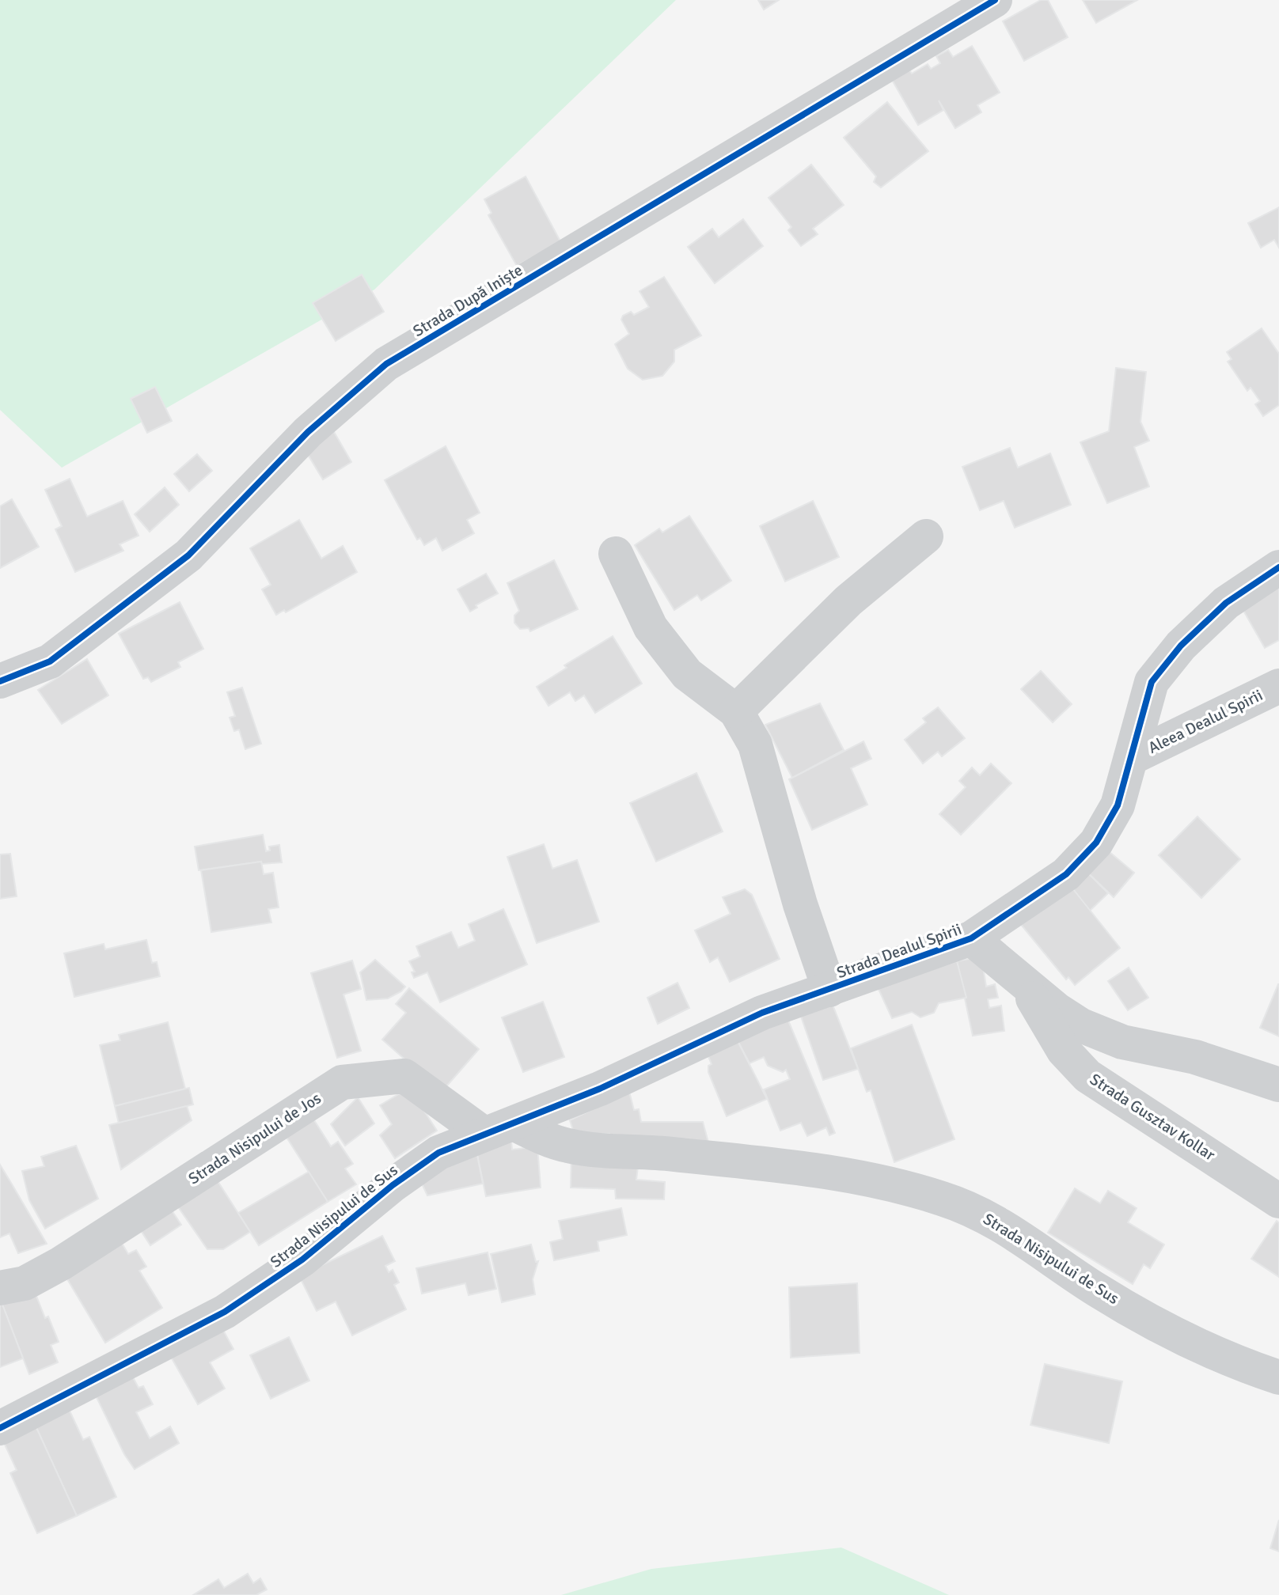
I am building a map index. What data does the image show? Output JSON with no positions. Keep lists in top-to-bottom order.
{
  "streets": {
    "street": [
      "Strada După Iniște",
      "Aleea Dealul Spirii",
      "Strada Dealul Spirii",
      "Strada Gusztav Kollar",
      "Strada Nisipului de Jos",
      "Strada Nisipului de Sus"
    ]
  },
  "crossings": [
    ["Aleea Dealul Spirii", "Strada Dealul Spirii"],
    ["Strada Dealul Spirii", "Strada Gusztav Kollar"],
    ["Strada Dealul Spirii", "Strada Nisipului de Jos"],
    ["Strada Dealul Spirii", "Strada Nisipului de Sus"],
    ["Strada Nisipului de Jos", "Strada Nisipului de Sus"]
  ]
}
